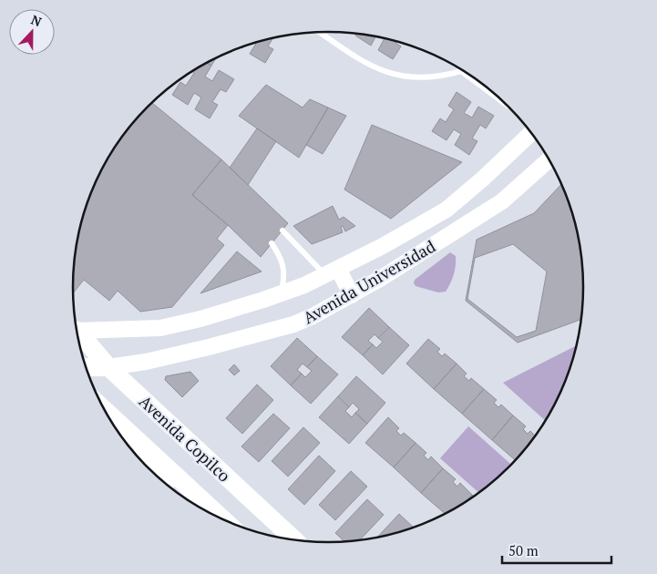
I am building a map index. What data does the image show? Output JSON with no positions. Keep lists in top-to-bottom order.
{
  "streets": {
    "main road": ["Avenida Universidad", "Avenida Copilco"]
  },
  "crossings": [
    ["Avenida Universidad", "Avenida Copilco"]
  ],
  "scale_bar": "50 m",
  "north": "top"
}
